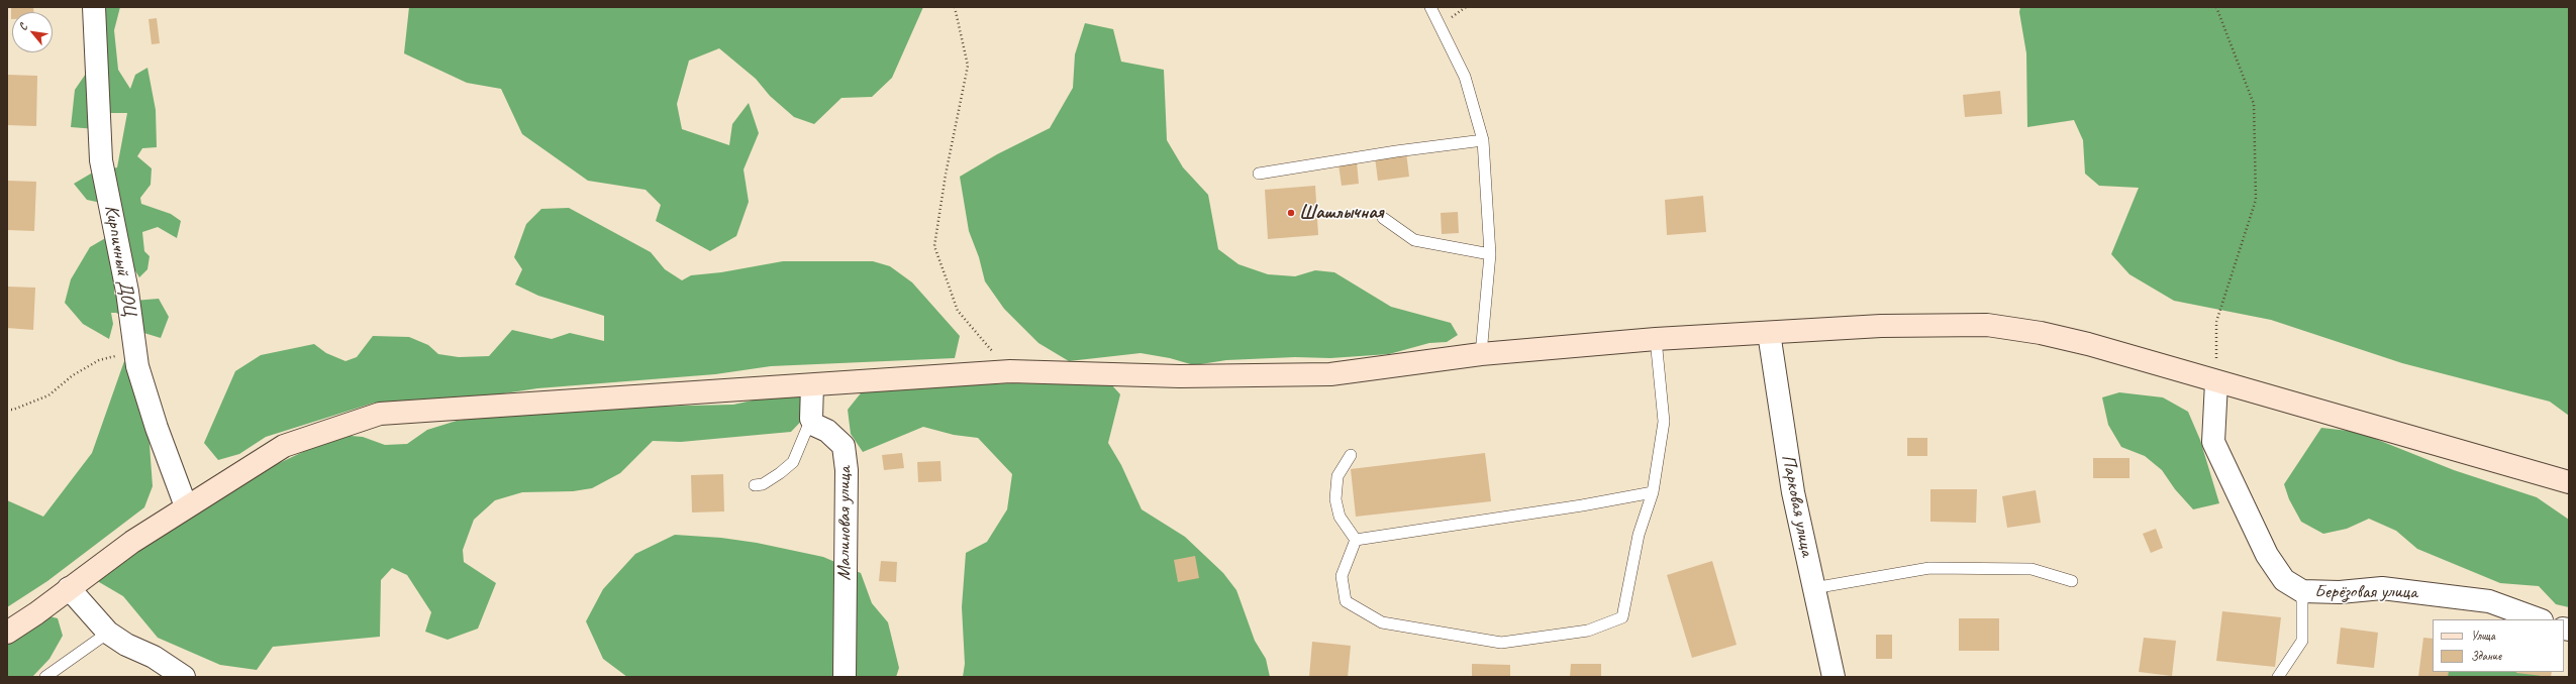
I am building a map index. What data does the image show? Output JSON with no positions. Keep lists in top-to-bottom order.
{
  "streets": {
    "street": [
      "Кирпичный ДОЦ",
      "Парковая улица",
      "Малиновая улица",
      "Берёзовая улица"
    ]
  },
  "places": ["Шашлычная"],
  "legend": ["Улица", "Здание"],
  "north": "top left"
}
